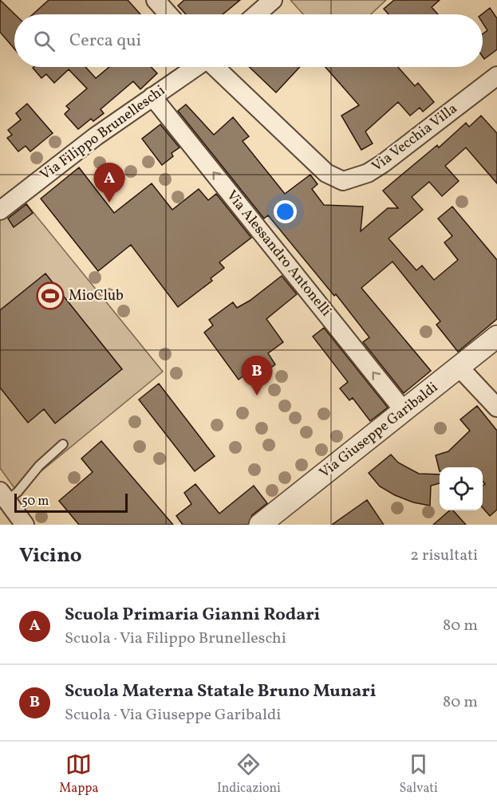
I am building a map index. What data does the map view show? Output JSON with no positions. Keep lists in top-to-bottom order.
{
  "streets": {
    "street": [
      "Via Filippo Brunelleschi",
      "Via Vecchia Villa",
      "Via Alessandro Antonelli",
      "Via Giuseppe Garibaldi"
    ]
  },
  "crossings": [
    ["Via Filippo Brunelleschi", "Via Alessandro Antonelli"],
    ["Via Alessandro Antonelli", "Via Giuseppe Garibaldi"]
  ],
  "one_way": ["Via Alessandro Antonelli"],
  "places": {
    "sports": ["MioClub"]
  },
  "scale_bar": "50 m",
  "page": {
    "search": "Cerca qui",
    "pins": ["A", "B"],
    "scale": "50 m",
    "heading": ["Vicino", "2 risultati"],
    "list": [
      {
        "mark": "A",
        "name": "Scuola Primaria Gianni Rodari",
        "note": "Scuola · Via Filippo Brunelleschi",
        "value": "80 m"
      },
      {
        "mark": "B",
        "name": "Scuola Materna Statale Bruno Munari",
        "note": "Scuola · Via Giuseppe Garibaldi",
        "value": "80 m"
      }
    ],
    "nav": ["Mappa", "Indicazioni", "Salvati"]
  }
}
